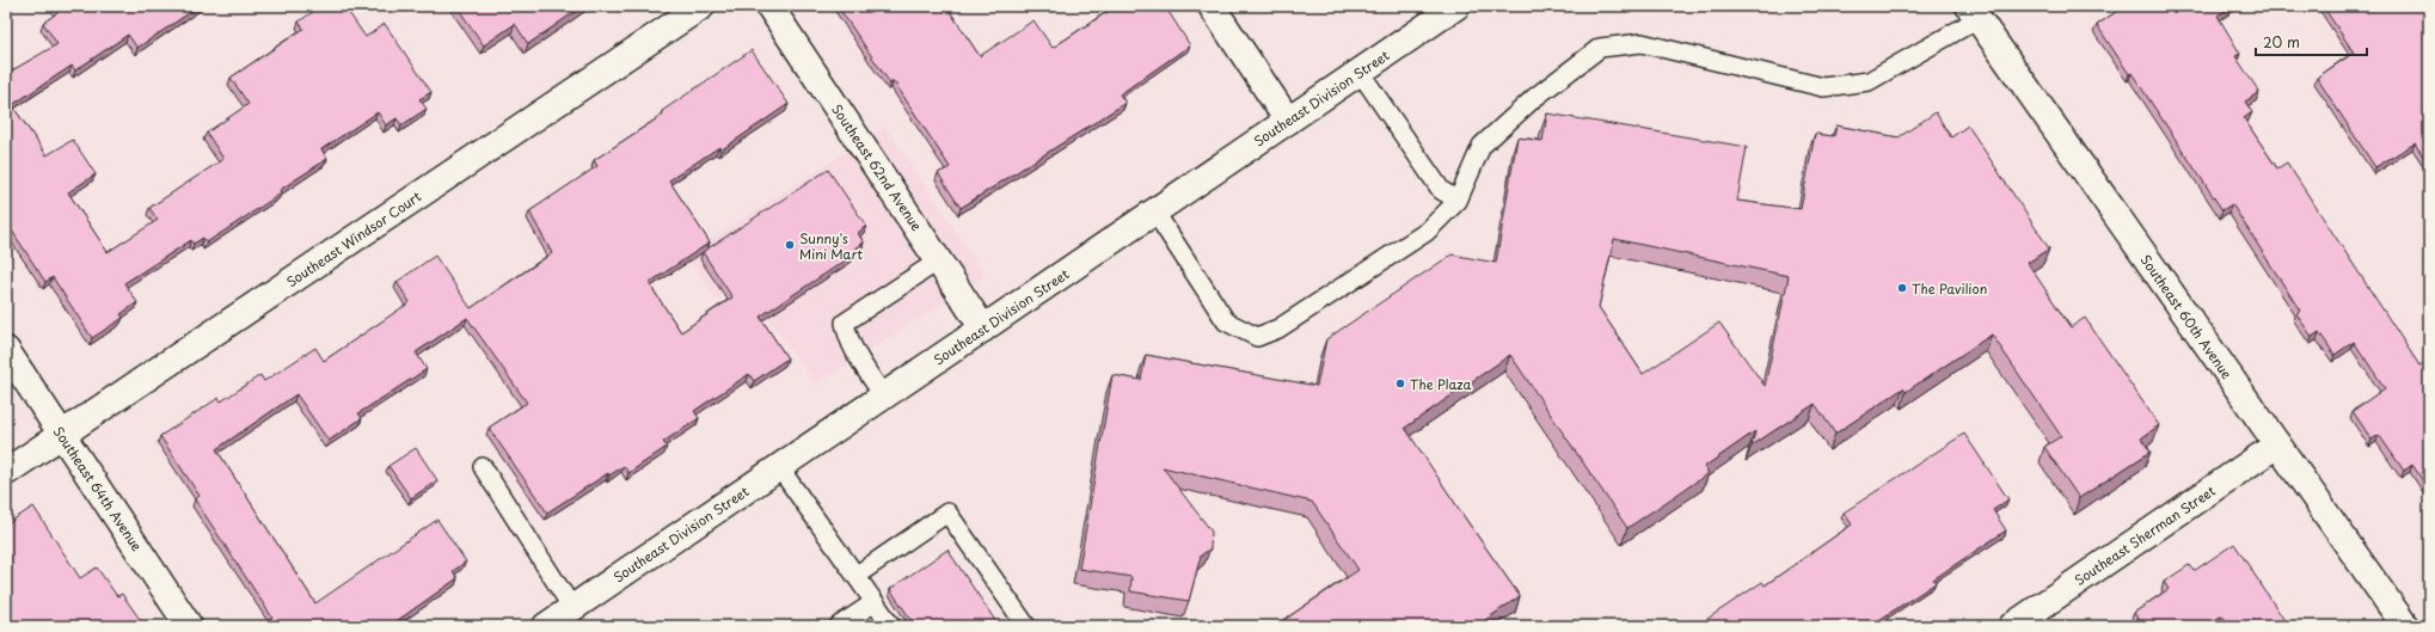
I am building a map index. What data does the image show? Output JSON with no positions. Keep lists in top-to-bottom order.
{
  "streets": {
    "street": [
      "Southeast Division Street",
      "Southeast 62nd Avenue",
      "Southeast Windsor Court",
      "Southeast 60th Avenue",
      "Southeast 64th Avenue",
      "Southeast Sherman Street"
    ]
  },
  "crossings": [
    ["Southeast Division Street", "Southeast 62nd Avenue"],
    ["Southeast Windsor Court", "Southeast 64th Avenue"],
    ["Southeast 60th Avenue", "Southeast Sherman Street"]
  ],
  "places": ["Sunny's Mini Mart", "The Pavilion", "The Plaza"],
  "scale_bar": "20 m"
}
